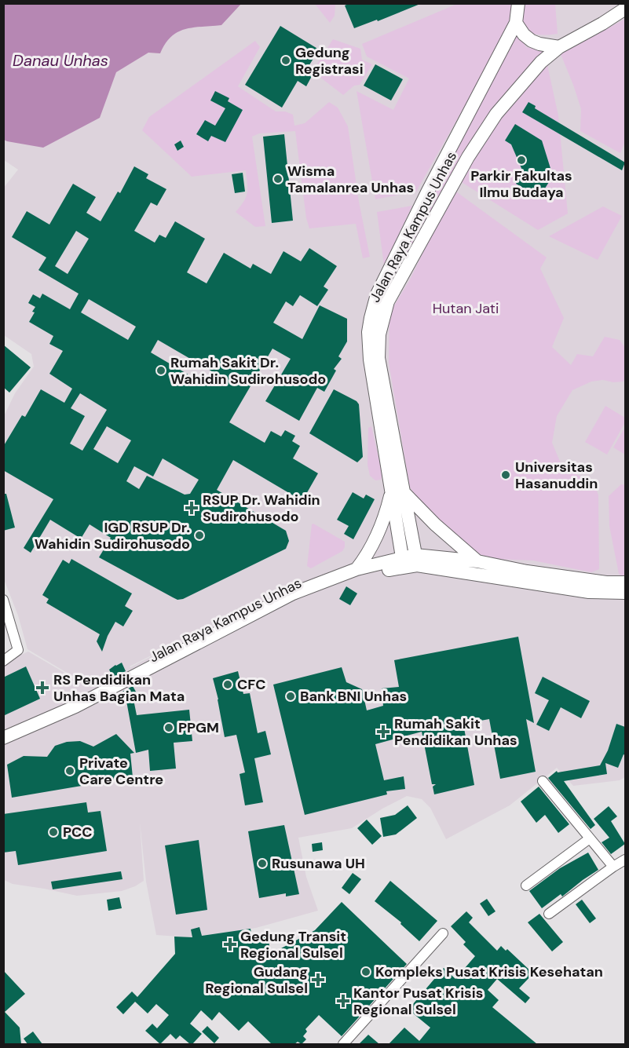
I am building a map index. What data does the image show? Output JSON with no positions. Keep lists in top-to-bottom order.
{
  "streets": {
    "street": ["Jalan Raya Kampus Unhas"]
  },
  "water": ["Danau Unhas"],
  "parks": ["Hutan Jati"],
  "places": {
    "other": [
      "Gedung Registrasi",
      "Parkir Fakultas Ilmu Budaya",
      "Wisma Tamalanrea Unhas",
      "Rumah Sakit Dr. Wahidin Sudirohusodo",
      "Universitas Hasanuddin",
      "IGD RSUP Dr. Wahidin Sudirohusodo",
      "CFC",
      "Bank BNI Unhas",
      "PPGM",
      "Private Care Centre",
      "PCC",
      "Rusunawa UH",
      "Kompleks Pusat Krisis Kesehatan"
    ],
    "health": [
      "RSUP Dr. Wahidin Sudirohusodo",
      "RS Pendidikan Unhas Bagian Mata",
      "Rumah Sakit Pendidikan Unhas",
      "Gedung Transit Regional Sulsel",
      "Gudang Regional Sulsel",
      "Kantor Pusat Krisis Regional Sulsel"
    ]
  }
}
